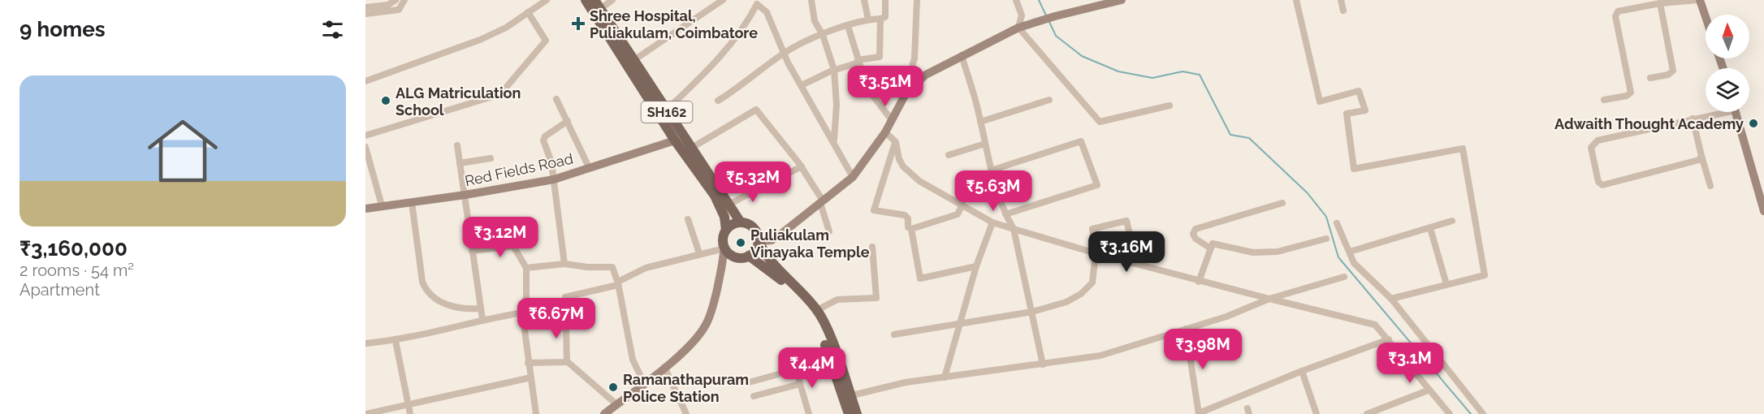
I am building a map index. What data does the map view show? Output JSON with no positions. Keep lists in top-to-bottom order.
{
  "streets": {
    "main road": ["SH162"],
    "street": ["Red Fields Road"]
  },
  "crossings": [
    ["SH162", "Red Fields Road"]
  ],
  "places": {
    "health": ["Shree Hospital, Puliakulam, Coimbatore"],
    "other": [
      "ALG Matriculation School",
      "Adwaith Thought Academy",
      "Puliakulam Vinayaka Temple",
      "Ramanathapuram Police Station"
    ]
  },
  "north": "top",
  "page": {
    "heading": "9 homes",
    "list": [
      {
        "name": "₹3,160,000",
        "note": "2 rooms · 54 m² · Apartment"
      }
    ],
    "price": [
      "₹3.51M",
      "₹5.32M",
      "₹5.63M",
      "₹3.12M",
      "₹3.16M",
      "₹6.67M",
      "₹3.98M",
      "₹3.1M",
      "₹4.4M"
    ]
  }
}
